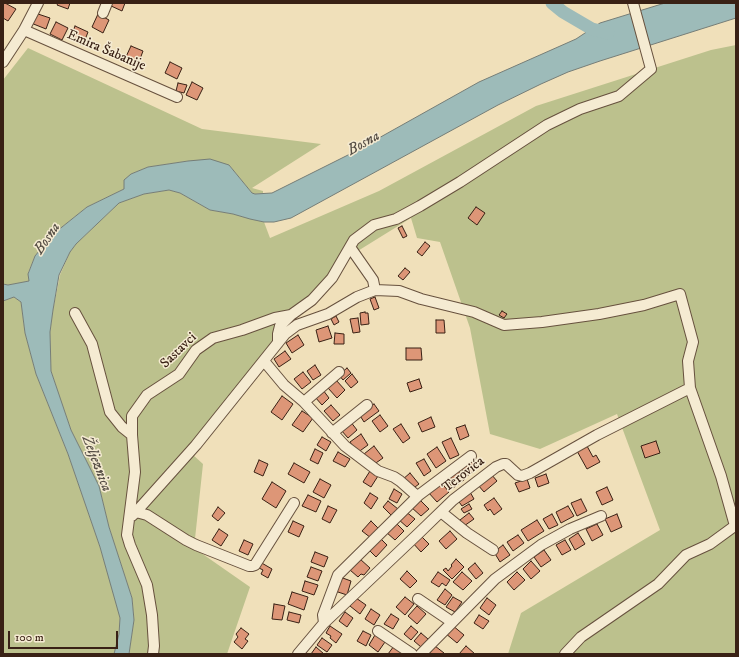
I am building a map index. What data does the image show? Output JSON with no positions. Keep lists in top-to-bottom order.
{
  "streets": {
    "street": ["Emira Šabanije", "Sastavci", "Terovića"]
  },
  "water": ["Bosna", "Željeznica"],
  "scale_bar": "100 m"
}
